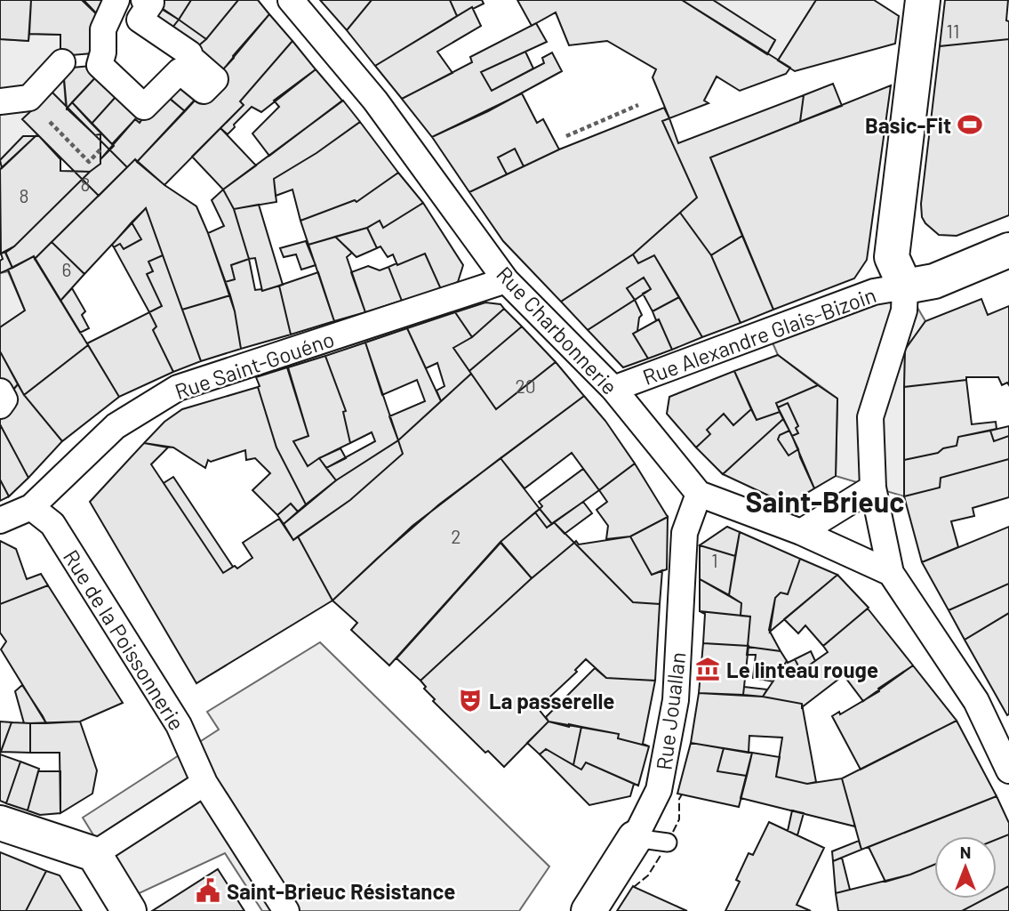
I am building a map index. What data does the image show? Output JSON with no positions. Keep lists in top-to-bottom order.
{
  "streets": {
    "street": [
      "Rue Charbonnerie",
      "Rue Alexandre Glais-Bizoin",
      "Rue Saint-Gouéno",
      "Rue de la Poissonnerie",
      "Rue Jouallan"
    ]
  },
  "crossings": [
    ["Rue Charbonnerie", "Rue Alexandre Glais-Bizoin"],
    ["Rue Charbonnerie", "Rue Saint-Gouéno"],
    ["Rue Charbonnerie", "Rue Jouallan"],
    ["Rue Saint-Gouéno", "Rue de la Poissonnerie"]
  ],
  "districts": ["Saint-Brieuc"],
  "places": {
    "sports": ["Basic-Fit"],
    "museum": ["Le linteau rouge"],
    "theatre": ["La passerelle"],
    "public building": ["Saint-Brieuc Résistance"]
  },
  "house_numbers": [
    "11",
    "8",
    "8",
    "6",
    "20",
    "2",
    "1"
  ],
  "north": "top"
}
